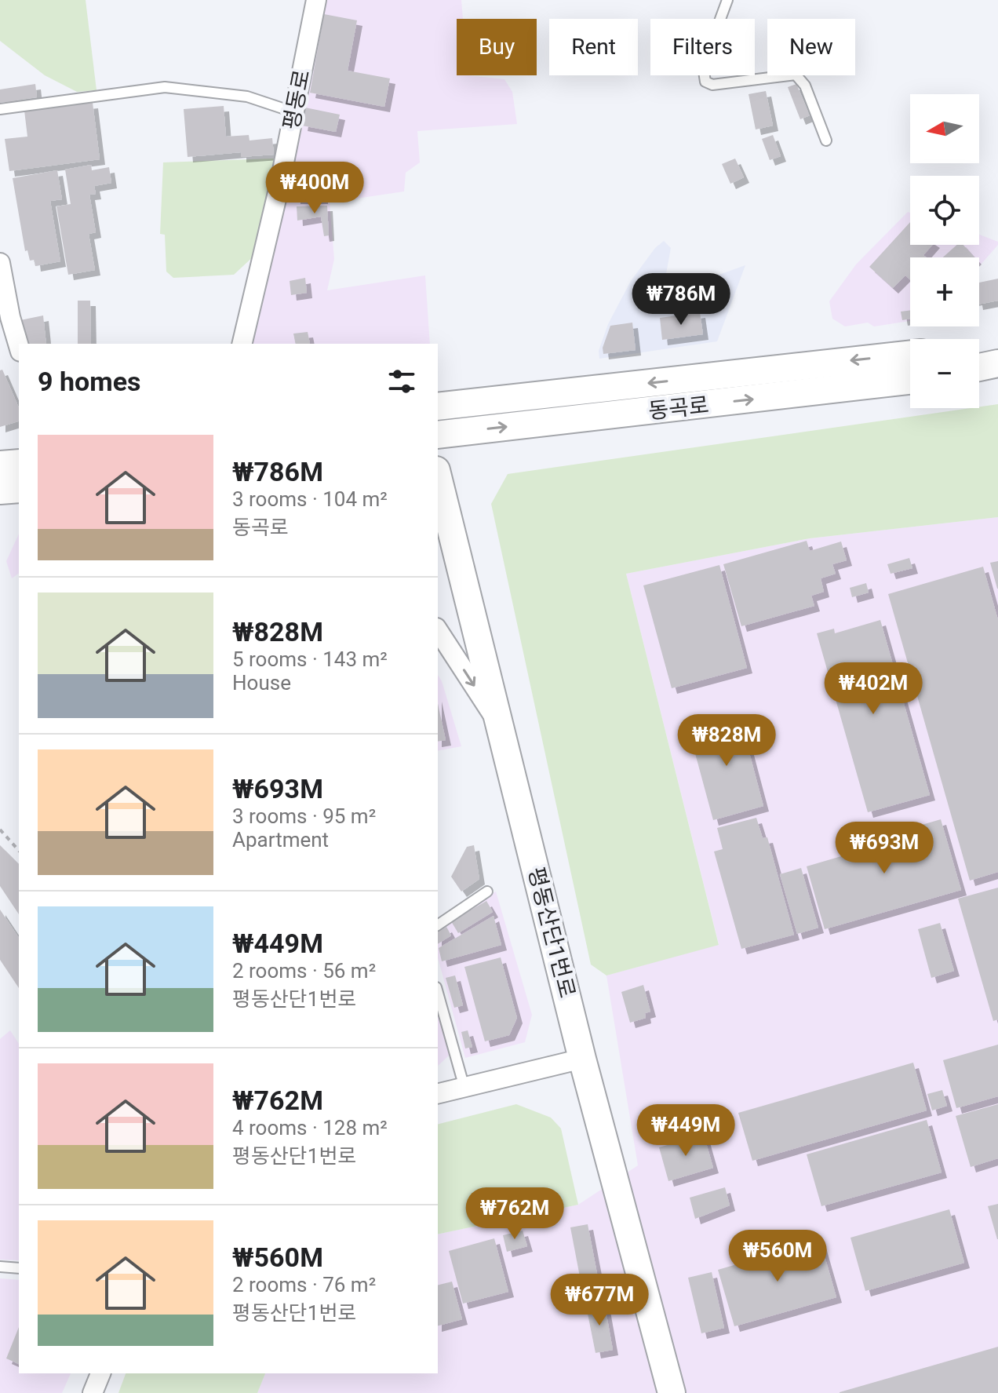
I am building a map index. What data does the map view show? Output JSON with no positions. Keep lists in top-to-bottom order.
{
  "streets": {
    "main road": ["동곡로", "평동산단1번로"],
    "street": ["평동로"]
  },
  "north": "left",
  "page": {
    "chip": [
      "Buy",
      "Rent",
      "Filters",
      "New"
    ],
    "map_buttons": ["+", "−"],
    "price": [
      "₩400M",
      "₩786M",
      "₩402M",
      "₩828M",
      "₩693M",
      "₩449M",
      "₩762M",
      "₩560M",
      "₩677M"
    ],
    "heading": "9 homes",
    "list": [
      {
        "name": "₩786M",
        "note": "3 rooms · 104 m² · 동곡로"
      },
      {
        "name": "₩828M",
        "note": "5 rooms · 143 m² · House"
      },
      {
        "name": "₩693M",
        "note": "3 rooms · 95 m² · Apartment"
      },
      {
        "name": "₩449M",
        "note": "2 rooms · 56 m² · 평동산단1번로"
      },
      {
        "name": "₩762M",
        "note": "4 rooms · 128 m² · 평동산단1번로"
      },
      {
        "name": "₩560M",
        "note": "2 rooms · 76 m² · 평동산단1번로"
      }
    ]
  }
}
